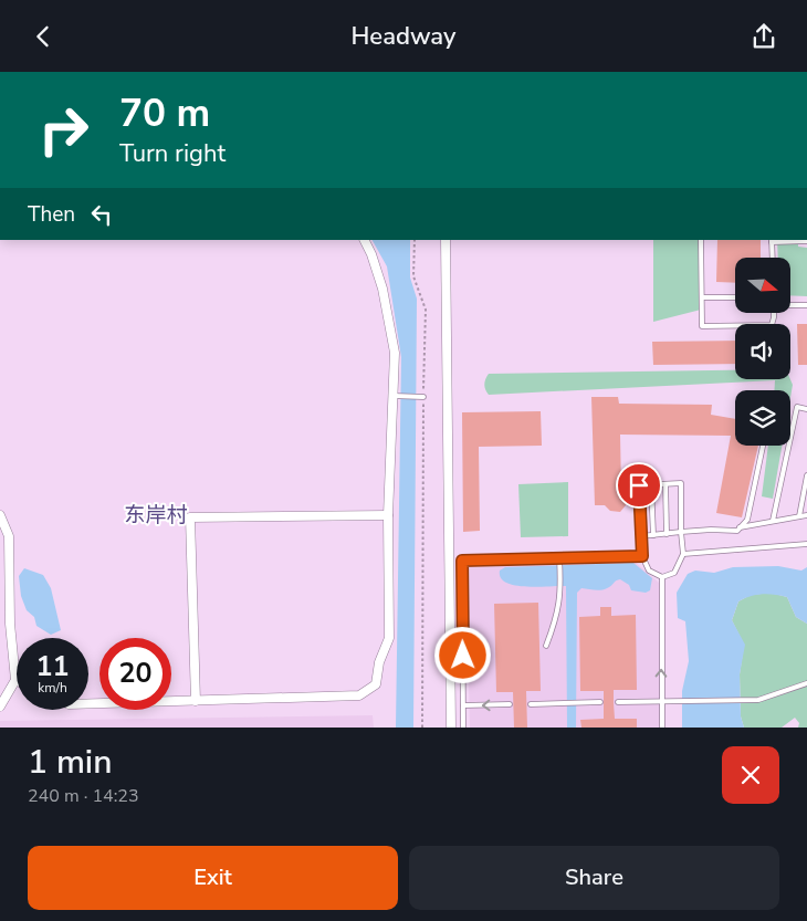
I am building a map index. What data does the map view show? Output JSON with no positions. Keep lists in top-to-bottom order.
{
  "districts": ["东岸村"],
  "north": "right",
  "page": {
    "header": "Headway",
    "turn": ["70 m", "Turn right"],
    "then": "Then",
    "speed": "11 km/h",
    "limit": "20",
    "heading": ["1 min", "240 m · 14:23"],
    "buttons": ["Exit", "Share"]
  }
}
